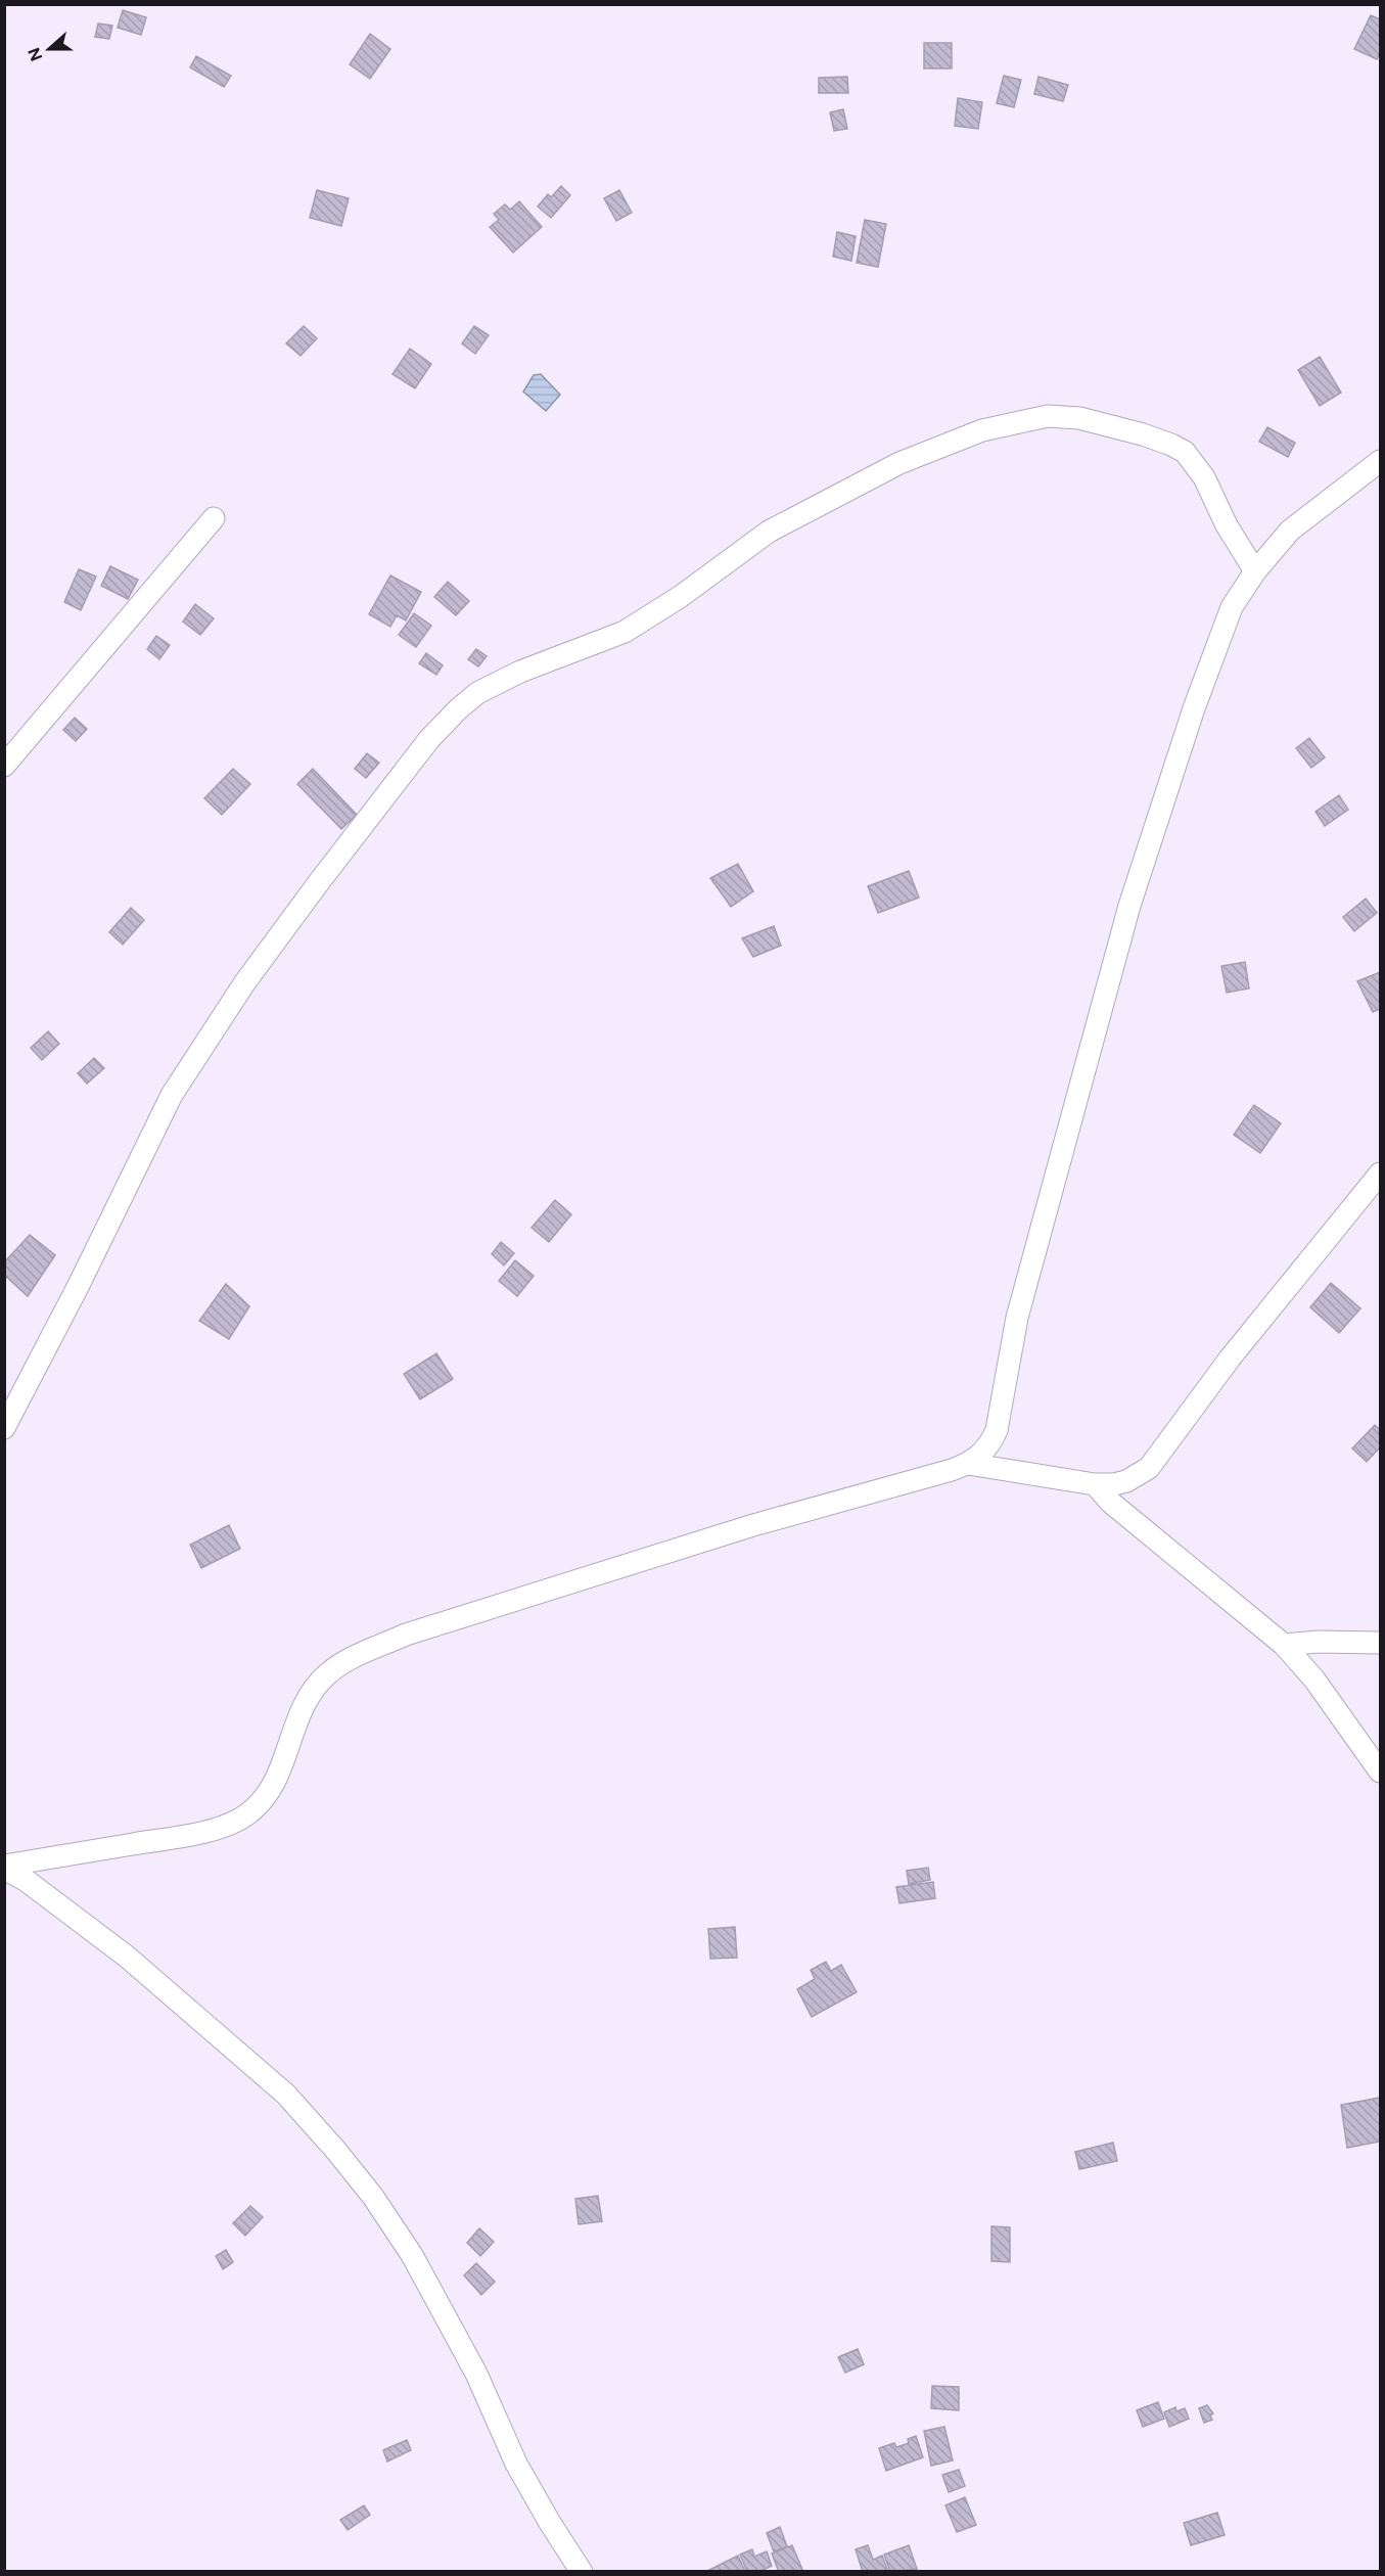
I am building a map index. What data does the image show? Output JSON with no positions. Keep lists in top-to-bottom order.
{
  "north": "left"
}
